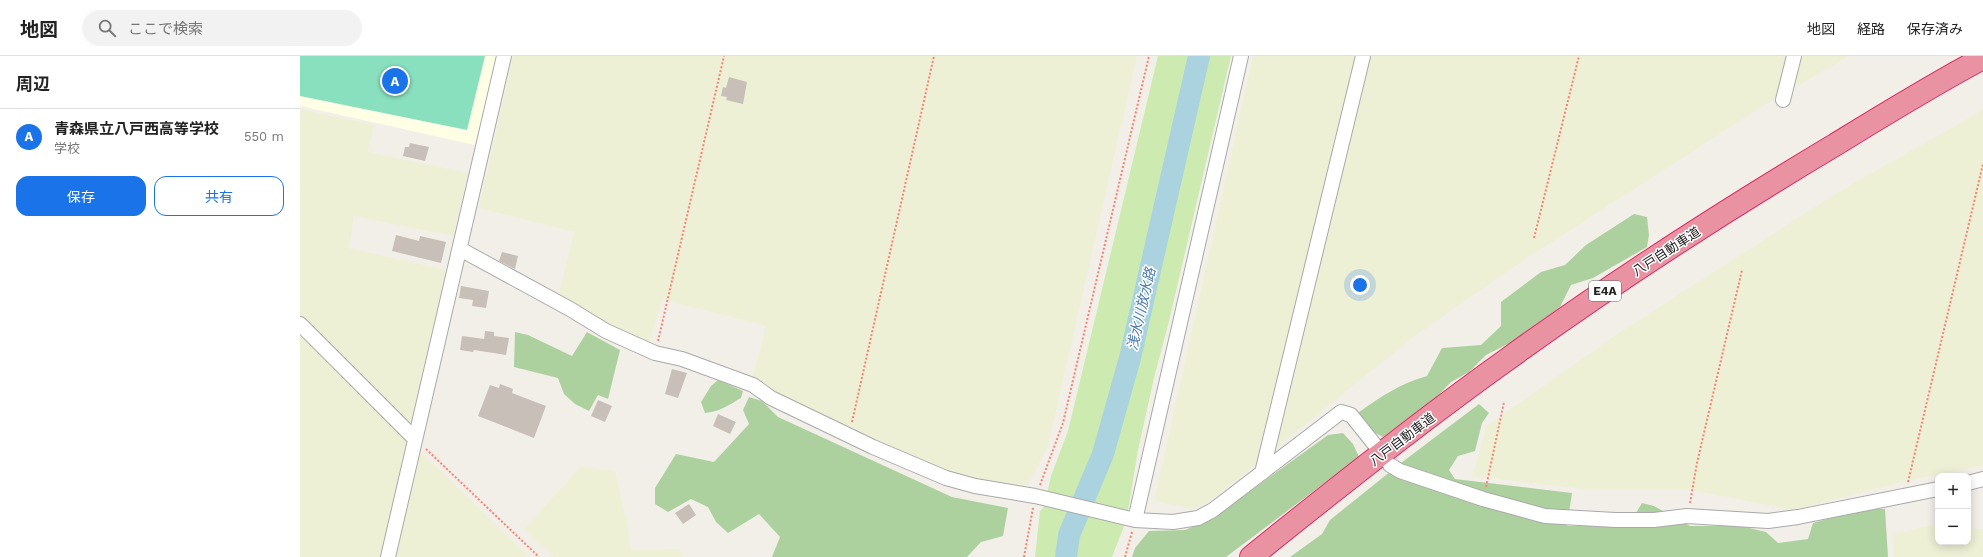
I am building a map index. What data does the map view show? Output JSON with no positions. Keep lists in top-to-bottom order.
{
  "streets": {
    "highway": ["八戸自動車道", "E4A"]
  },
  "water": ["浅水川放水路"],
  "page": {
    "header": "地図",
    "search": "ここで検索",
    "nav": ["地図", "経路", "保存済み"],
    "heading": "周辺",
    "pins": "A",
    "list": [
      {
        "mark": "A",
        "name": "青森県立八戸西高等学校",
        "note": "学校",
        "value": "550 m"
      }
    ],
    "buttons": ["保存", "共有"],
    "map_buttons": ["+", "−"]
  }
}
